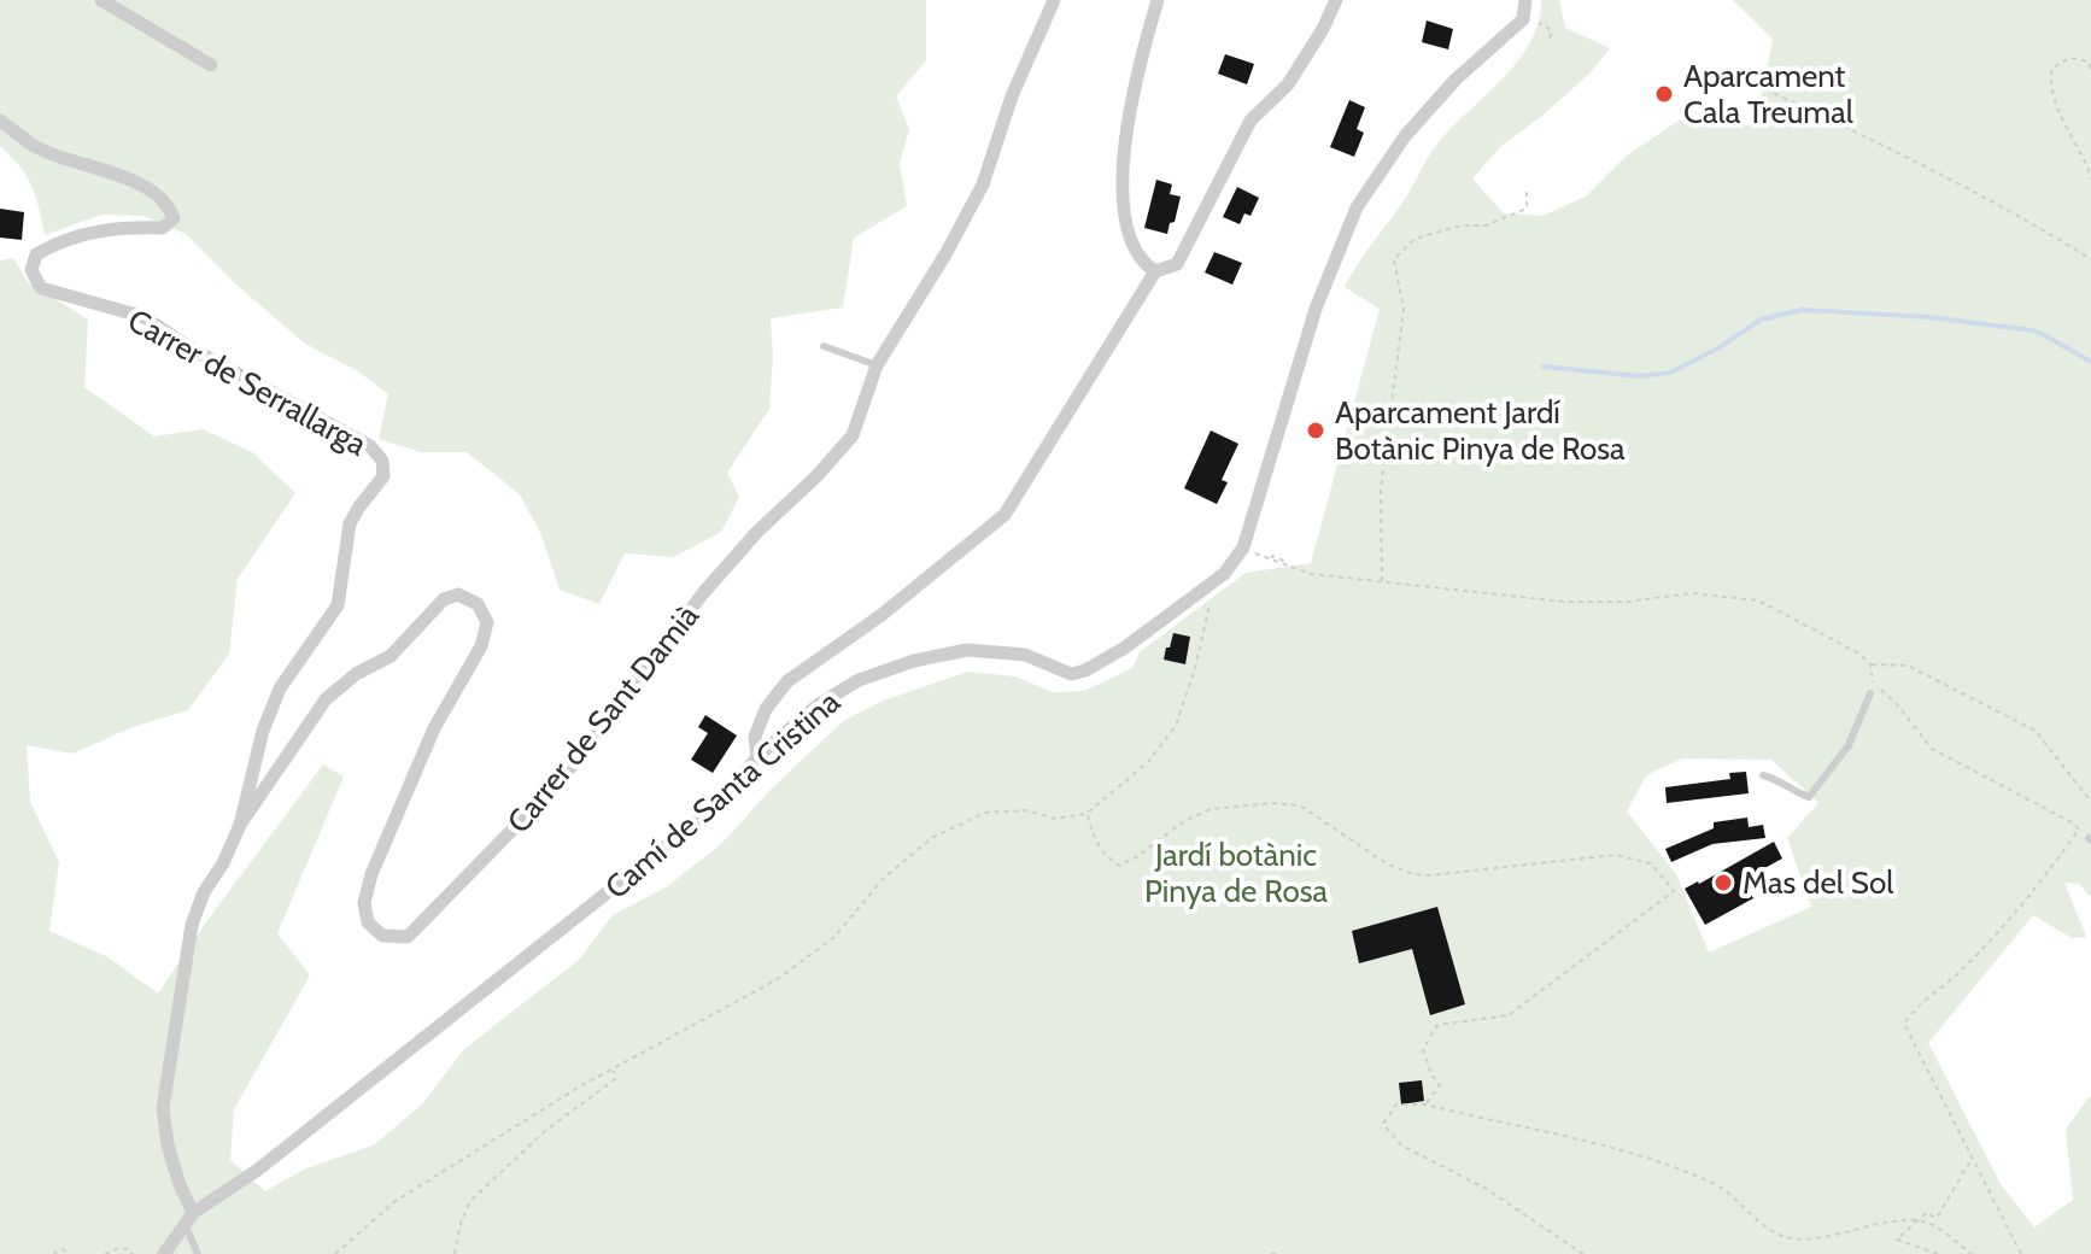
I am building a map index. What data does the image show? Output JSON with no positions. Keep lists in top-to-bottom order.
{
  "streets": {
    "street": ["Carrer de Serrallarga", "Carrer de Sant Damià", "Camí de Santa Cristina"]
  },
  "crossings": [
    ["Carrer de Serrallarga", "Carrer de Sant Damià"],
    ["Carrer de Serrallarga", "Camí de Santa Cristina"]
  ],
  "parks": ["Jardí botànic Pinya de Rosa"],
  "places": ["Aparcament Cala Treumal", "Aparcament Jardí Botànic Pinya de Rosa", "Mas del Sol"]
}
